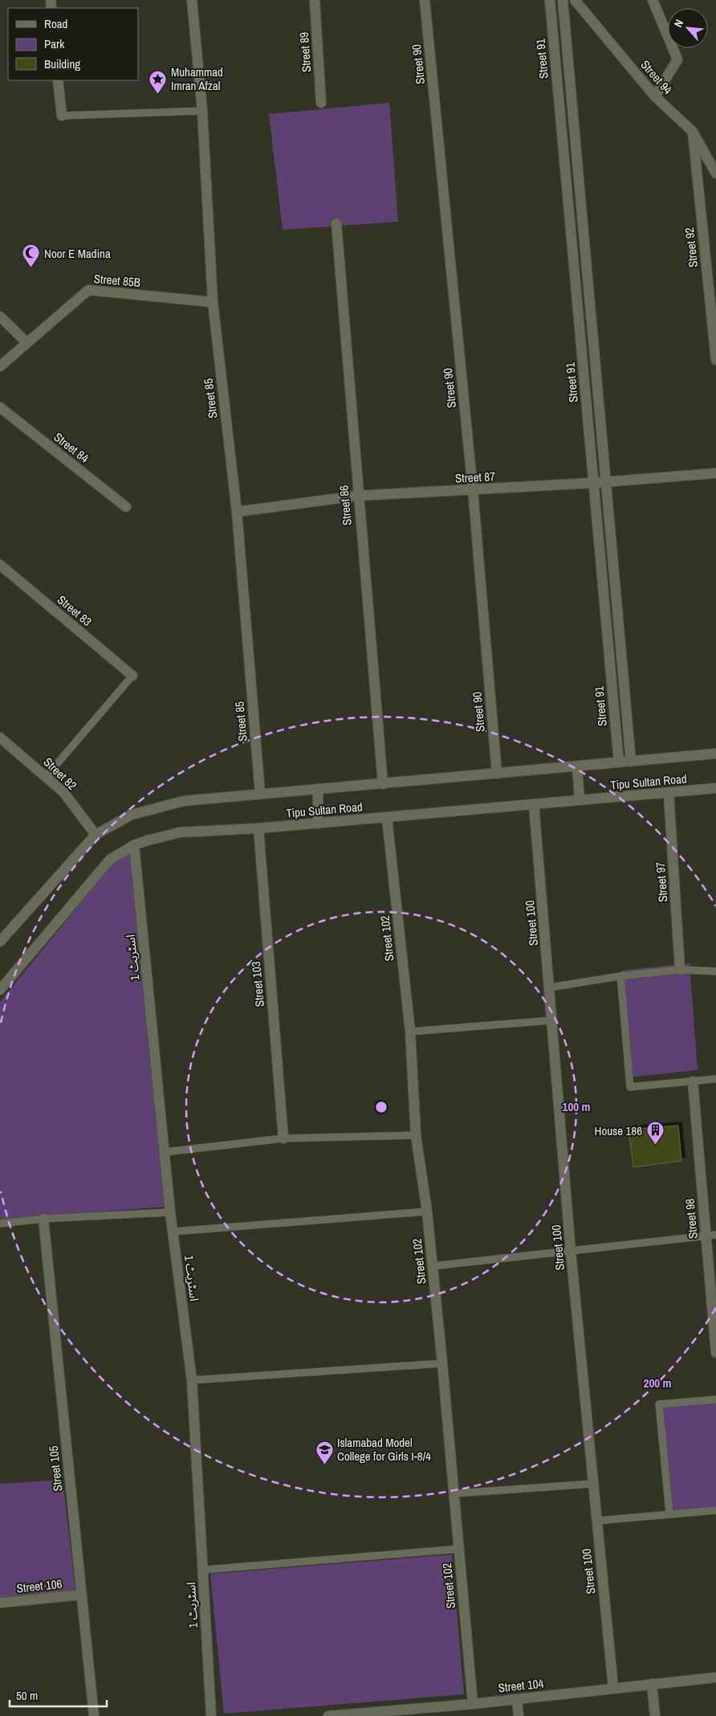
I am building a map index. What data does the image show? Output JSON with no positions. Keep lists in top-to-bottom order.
{
  "streets": {
    "street": [
      "Street 89",
      "Street 91",
      "Street 90",
      "Street 94",
      "Street 92",
      "Street 85B",
      "Street 85",
      "Street 84",
      "Street 87",
      "Street 86",
      "Street 83",
      "Street 82",
      "Tipu Sultan Road",
      "Street 97",
      "Street 100",
      "Street 102",
      "اسٹریٹ 1",
      "Street 103",
      "Street 98",
      "Street 105",
      "Street 106",
      "Street 104"
    ]
  },
  "crossings": [
    ["Street 91", "Street 87"],
    ["Street 91", "Tipu Sultan Road"],
    ["Street 90", "Street 87"],
    ["Street 90", "Tipu Sultan Road"],
    ["Street 94", "Street 92"],
    ["Street 85B", "Street 85"],
    ["Street 85", "Street 87"],
    ["Street 85", "Tipu Sultan Road"],
    ["Street 87", "Street 86"],
    ["Street 86", "Tipu Sultan Road"],
    ["Street 82", "Tipu Sultan Road"],
    ["Tipu Sultan Road", "Street 97"],
    ["Tipu Sultan Road", "Street 100"],
    ["Tipu Sultan Road", "Street 102"],
    ["Tipu Sultan Road", "اسٹریٹ 1"],
    ["Tipu Sultan Road", "Street 103"],
    ["Street 100", "Street 104"],
    ["Street 102", "Street 104"],
    ["Street 105", "Street 106"]
  ],
  "places": {
    "place": ["Muhammad Imran Afzal"],
    "mosque": ["Noor E Madina"],
    "building": ["House 186"],
    "school or university": ["Islamabad Model College for Girls I-8/4"]
  },
  "legend": ["Road", "Park", "Building"],
  "scale_bar": "50 m",
  "north": "top left",
  "rings": ["100 m", "200 m"]
}
